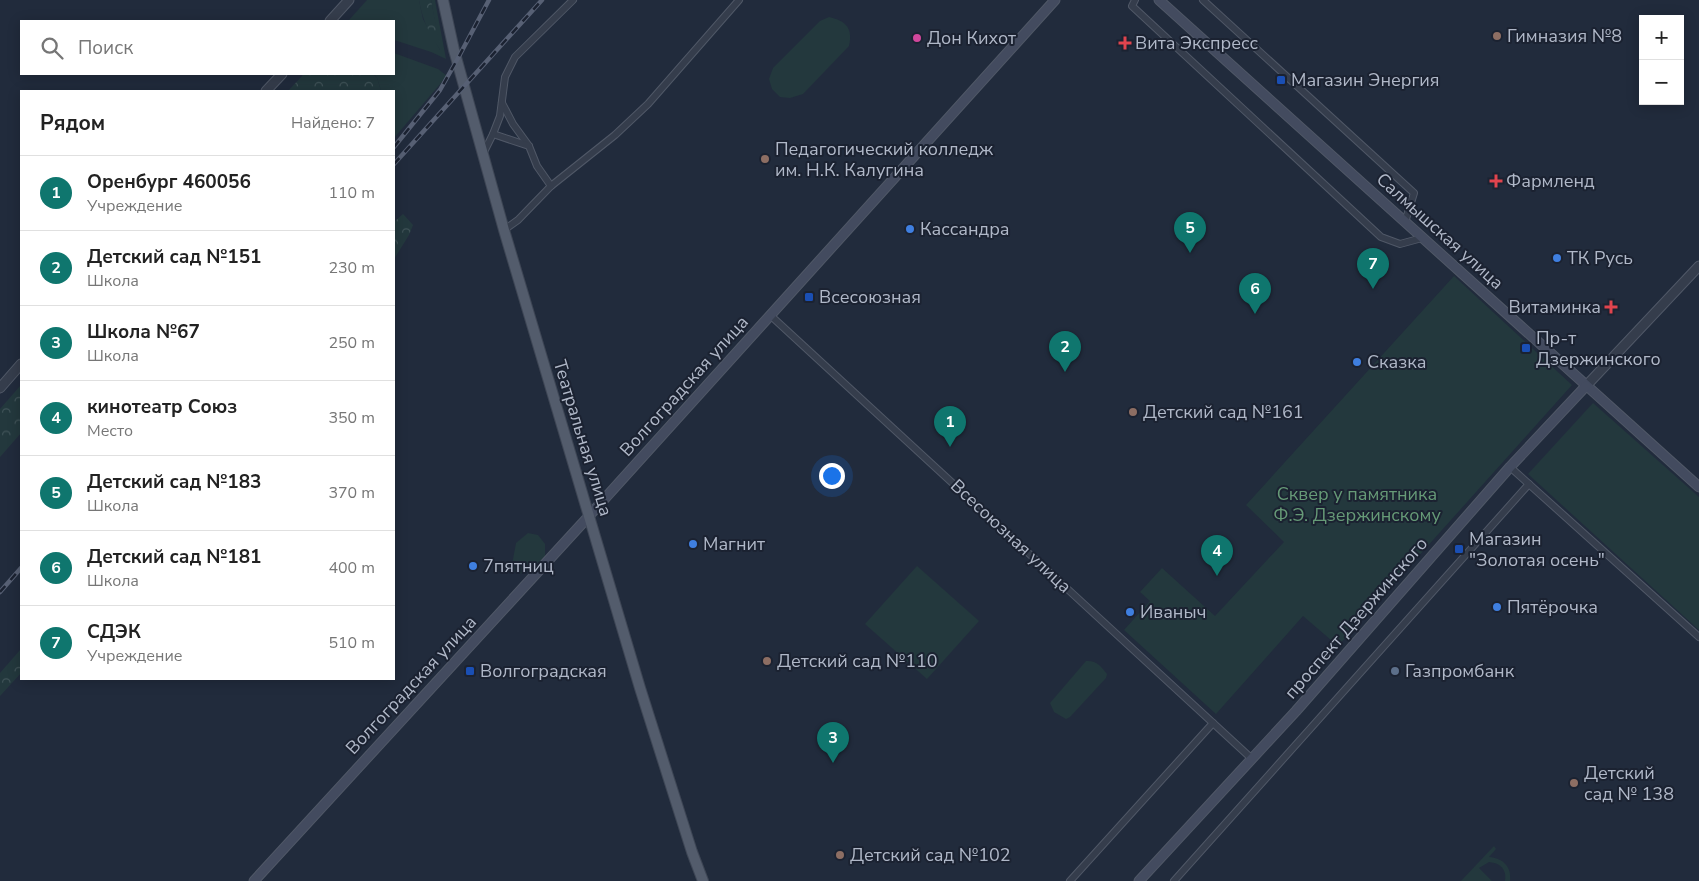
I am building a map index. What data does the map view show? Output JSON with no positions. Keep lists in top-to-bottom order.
{
  "streets": {
    "main road": [
      "Салмышская улица",
      "Волгоградская улица",
      "Театральная улица",
      "проспект Дзержинского"
    ],
    "street": ["Всесоюзная улица"]
  },
  "crossings": [
    ["Салмышская улица", "проспект Дзержинского"],
    ["Волгоградская улица", "Театральная улица"],
    ["Волгоградская улица", "Всесоюзная улица"],
    ["Всесоюзная улица", "проспект Дзержинского"]
  ],
  "parks": ["Сквер у памятника Ф.Э. Дзержинскому"],
  "places": {
    "other": [
      "Гимназия №8",
      "Дон Кихот",
      "Педагогический колледж им. Н.К. Калугина",
      "Кассандра",
      "ТК Русь",
      "Сказка",
      "Детский сад №161",
      "Магнит",
      "7пятниц",
      "Пятёрочка",
      "Иваныч",
      "Детский сад №110",
      "Газпромбанк",
      "Детский сад № 138",
      "Детский сад №102"
    ],
    "health": ["Вита Экспресс", "Фармленд", "Витаминка"],
    "transit": [
      "Магазин Энергия",
      "Всесоюзная",
      "Пр-т Дзержинского",
      "Магазин \"Золотая осень\"",
      "Волгоградская"
    ]
  },
  "page": {
    "map_buttons": ["+", "−"],
    "search": "Поиск",
    "heading": ["Рядом", "Найдено: 7"],
    "list": [
      {
        "mark": "1",
        "name": "Оренбург 460056",
        "note": "Учреждение",
        "value": "110 m"
      },
      {
        "mark": "2",
        "name": "Детский сад №151",
        "note": "Школа",
        "value": "230 m"
      },
      {
        "mark": "3",
        "name": "Школа №67",
        "note": "Школа",
        "value": "250 m"
      },
      {
        "mark": "4",
        "name": "кинотеатр Союз",
        "note": "Место",
        "value": "350 m"
      },
      {
        "mark": "5",
        "name": "Детский сад №183",
        "note": "Школа",
        "value": "370 m"
      },
      {
        "mark": "6",
        "name": "Детский сад №181",
        "note": "Школа",
        "value": "400 m"
      },
      {
        "mark": "7",
        "name": "СДЭК",
        "note": "Учреждение",
        "value": "510 m"
      }
    ],
    "pins": [
      "5",
      "7",
      "6",
      "2",
      "1",
      "4",
      "3"
    ]
  }
}
